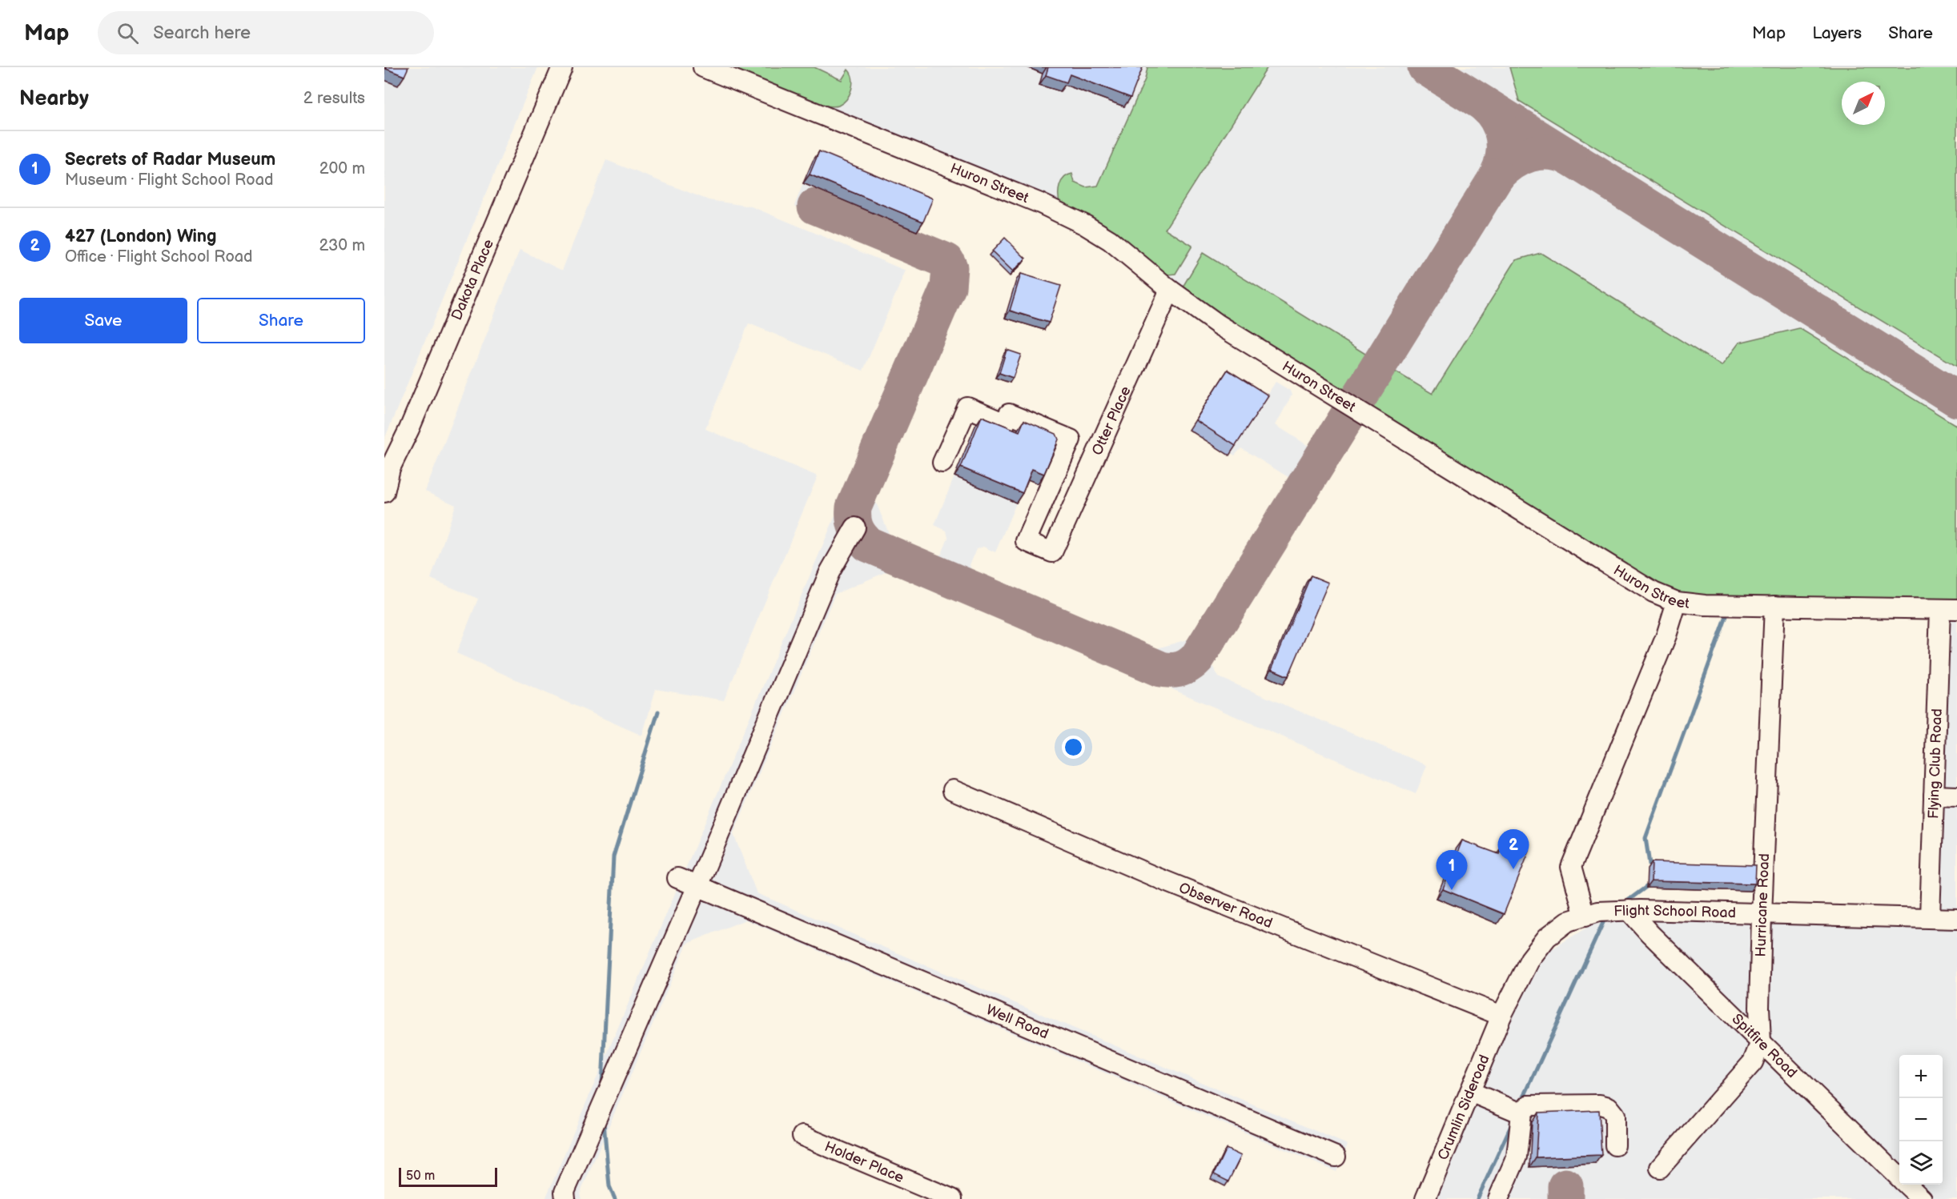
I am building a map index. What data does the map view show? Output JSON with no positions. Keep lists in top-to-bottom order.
{
  "streets": {
    "street": [
      "Huron Street",
      "Dakota Place",
      "Otter Place",
      "Flying Club Road",
      "Observer Road",
      "Hurricane Road",
      "Flight School Road",
      "Well Road",
      "Spitfire Road",
      "Crumlin Sideroad",
      "Holder Place"
    ]
  },
  "crossings": [
    ["Huron Street", "Otter Place"],
    ["Huron Street", "Flying Club Road"],
    ["Huron Street", "Hurricane Road"],
    ["Flying Club Road", "Flight School Road"],
    ["Observer Road", "Flight School Road"],
    ["Observer Road", "Crumlin Sideroad"],
    ["Hurricane Road", "Flight School Road"],
    ["Hurricane Road", "Spitfire Road"],
    ["Flight School Road", "Spitfire Road"],
    ["Flight School Road", "Crumlin Sideroad"]
  ],
  "scale_bar": "50 m",
  "north": "top right",
  "page": {
    "header": "Map",
    "search": "Search here",
    "nav": ["Map", "Layers", "Share"],
    "heading": ["Nearby", "2 results"],
    "list": [
      {
        "mark": "1",
        "name": "Secrets of Radar Museum",
        "note": "Museum · Flight School Road",
        "value": "200 m"
      },
      {
        "mark": "2",
        "name": "427 (London) Wing",
        "note": "Office · Flight School Road",
        "value": "230 m"
      }
    ],
    "buttons": ["Save", "Share"],
    "pins": ["2", "1"],
    "map_buttons": ["+", "−"],
    "scale": "50 m"
  }
}
